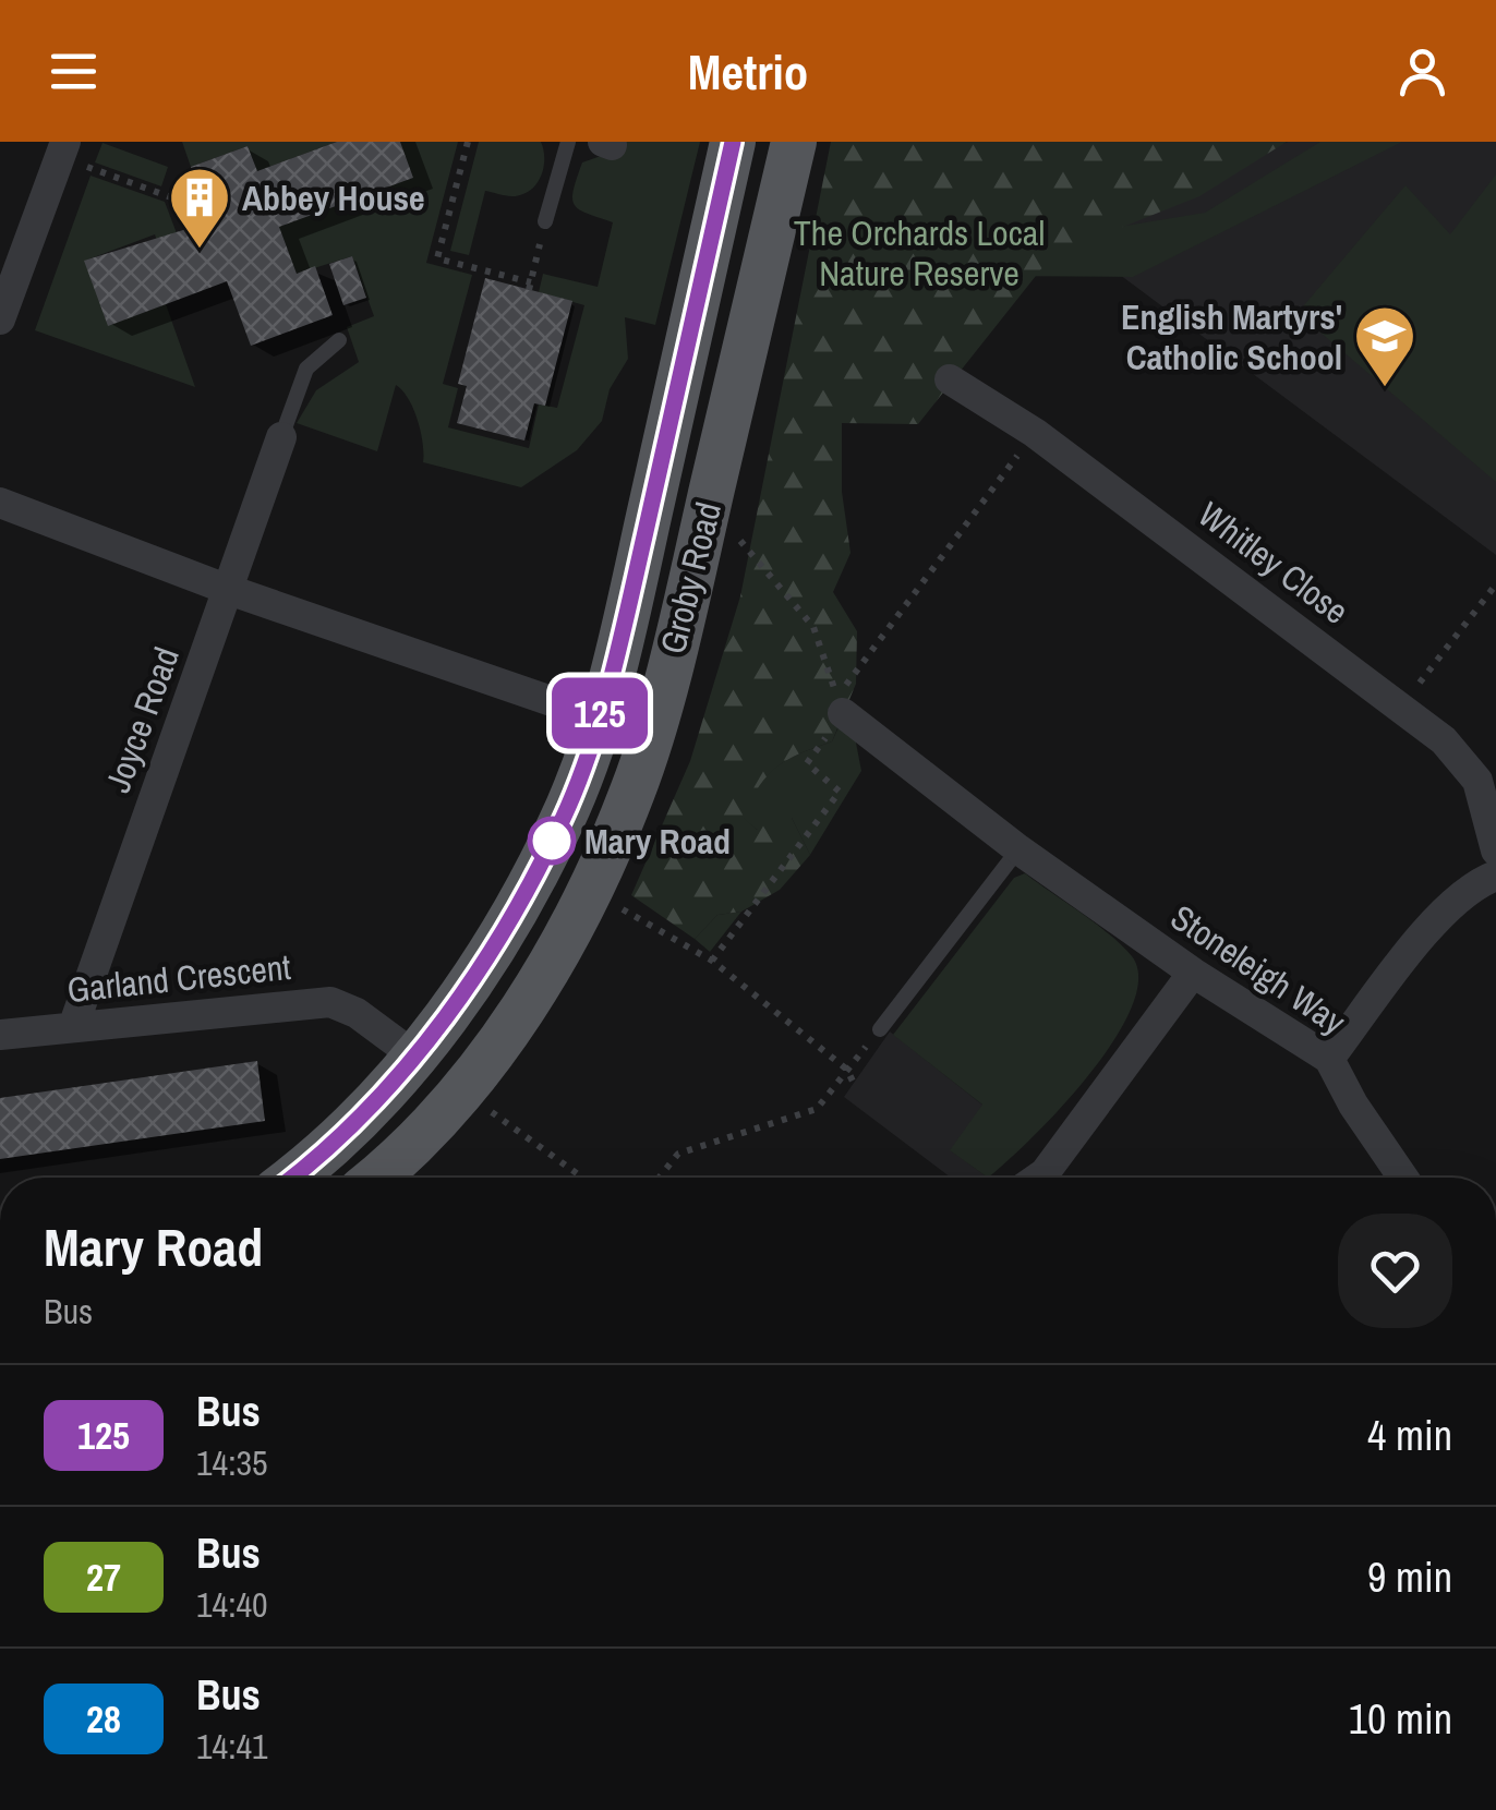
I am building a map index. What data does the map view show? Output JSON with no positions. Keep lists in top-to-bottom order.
{
  "streets": {
    "main road": ["Groby Road"],
    "street": [
      "Whitley Close",
      "Joyce Road",
      "Stoneleigh Way",
      "Garland Crescent"
    ]
  },
  "crossings": [
    ["Groby Road", "Garland Crescent"],
    ["Joyce Road", "Garland Crescent"]
  ],
  "parks": ["The Orchards Local Nature Reserve"],
  "places": {
    "building": ["Abbey House"],
    "school or university": ["English Martyrs' Catholic School"],
    "other": ["Mary Road"]
  },
  "lines": ["bus line 125"],
  "page": {
    "header": "Metrio",
    "on_map": "125",
    "heading": ["Mary Road", "Bus"],
    "list": [
      {
        "mark": "125",
        "name": "Bus",
        "note": "14:35",
        "value": "4 min"
      },
      {
        "mark": "27",
        "name": "Bus",
        "note": "14:40",
        "value": "9 min"
      },
      {
        "mark": "28",
        "name": "Bus",
        "note": "14:41",
        "value": "10 min"
      }
    ]
  }
}
